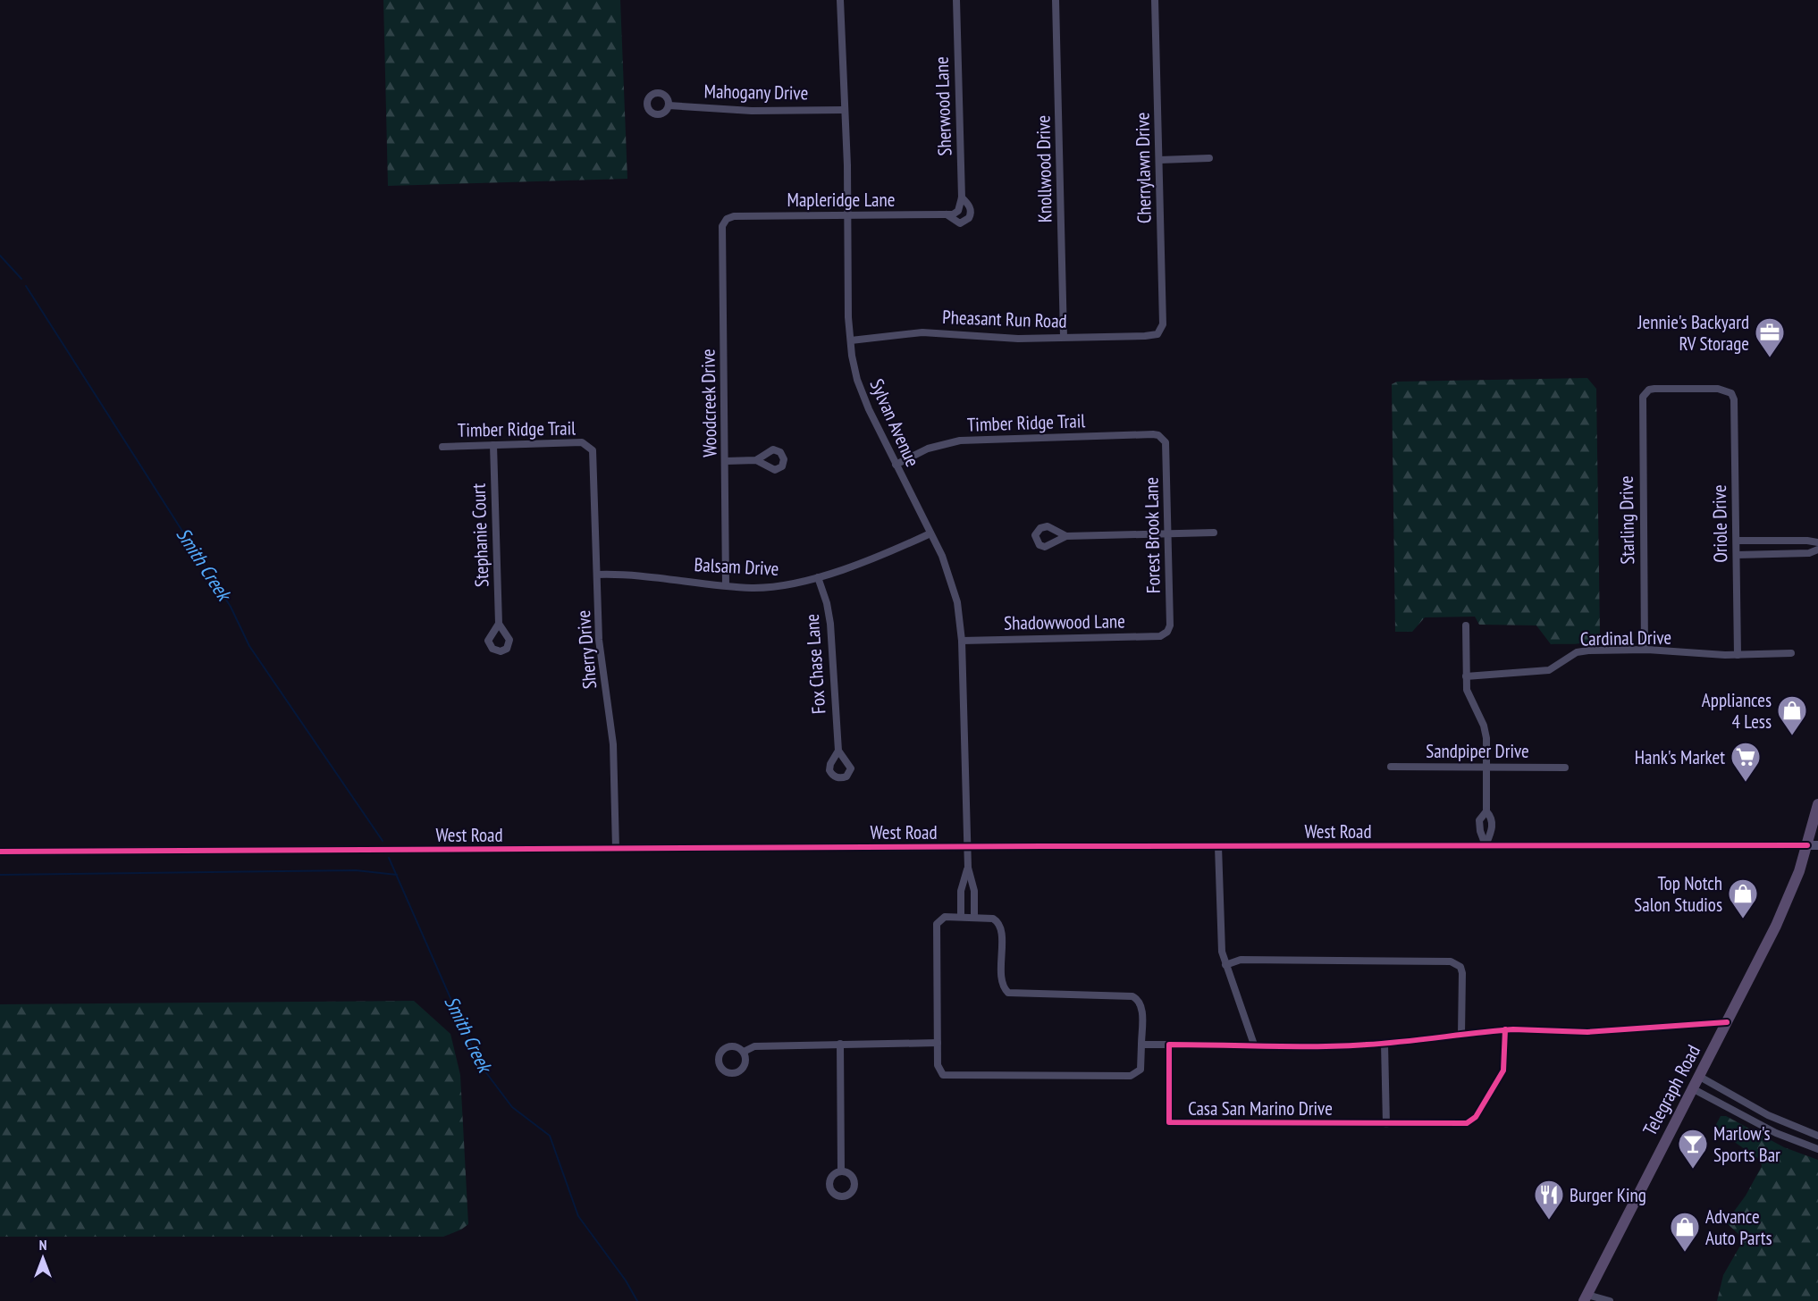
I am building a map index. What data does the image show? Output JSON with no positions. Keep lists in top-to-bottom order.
{
  "streets": {
    "main road": ["Telegraph Road"],
    "street": [
      "Mahogany Drive",
      "Sherwood Lane",
      "Cherrylawn Drive",
      "Knollwood Drive",
      "Mapleridge Lane",
      "Pheasant Run Road",
      "Woodcreek Drive",
      "Sylvan Avenue",
      "Timber Ridge Trail",
      "Starling Drive",
      "Oriole Drive",
      "Stephanie Court",
      "Forest Brook Lane",
      "Balsam Drive",
      "Shadowwood Lane",
      "Cardinal Drive",
      "Sherry Drive",
      "Fox Chase Lane",
      "Sandpiper Drive",
      "West Road",
      "Casa San Marino Drive"
    ]
  },
  "crossings": [
    ["Mahogany Drive", "Sylvan Avenue"],
    ["Sherwood Lane", "Mapleridge Lane"],
    ["Cherrylawn Drive", "Pheasant Run Road"],
    ["Knollwood Drive", "Pheasant Run Road"],
    ["Mapleridge Lane", "Woodcreek Drive"],
    ["Mapleridge Lane", "Sylvan Avenue"],
    ["Pheasant Run Road", "Sylvan Avenue"],
    ["Woodcreek Drive", "Balsam Drive"],
    ["Sylvan Avenue", "Timber Ridge Trail"],
    ["Sylvan Avenue", "Balsam Drive"],
    ["Sylvan Avenue", "Shadowwood Lane"],
    ["Sylvan Avenue", "West Road"],
    ["Timber Ridge Trail", "Stephanie Court"],
    ["Timber Ridge Trail", "Forest Brook Lane"],
    ["Timber Ridge Trail", "Sherry Drive"],
    ["Starling Drive", "Oriole Drive"],
    ["Starling Drive", "Cardinal Drive"],
    ["Oriole Drive", "Cardinal Drive"],
    ["Forest Brook Lane", "Shadowwood Lane"],
    ["Balsam Drive", "Sherry Drive"],
    ["Balsam Drive", "Fox Chase Lane"],
    ["Sherry Drive", "West Road"],
    ["West Road", "Telegraph Road"]
  ],
  "water": ["Smith Creek"],
  "places": {
    "office": ["Jennie's Backyard RV Storage"],
    "shop": ["Appliances 4 Less", "Top Notch Salon Studios", "Advance Auto Parts"],
    "supermarket": ["Hank's Market"],
    "bar": ["Marlow's Sports Bar"],
    "restaurant": ["Burger King"]
  },
  "north": "top"
}
